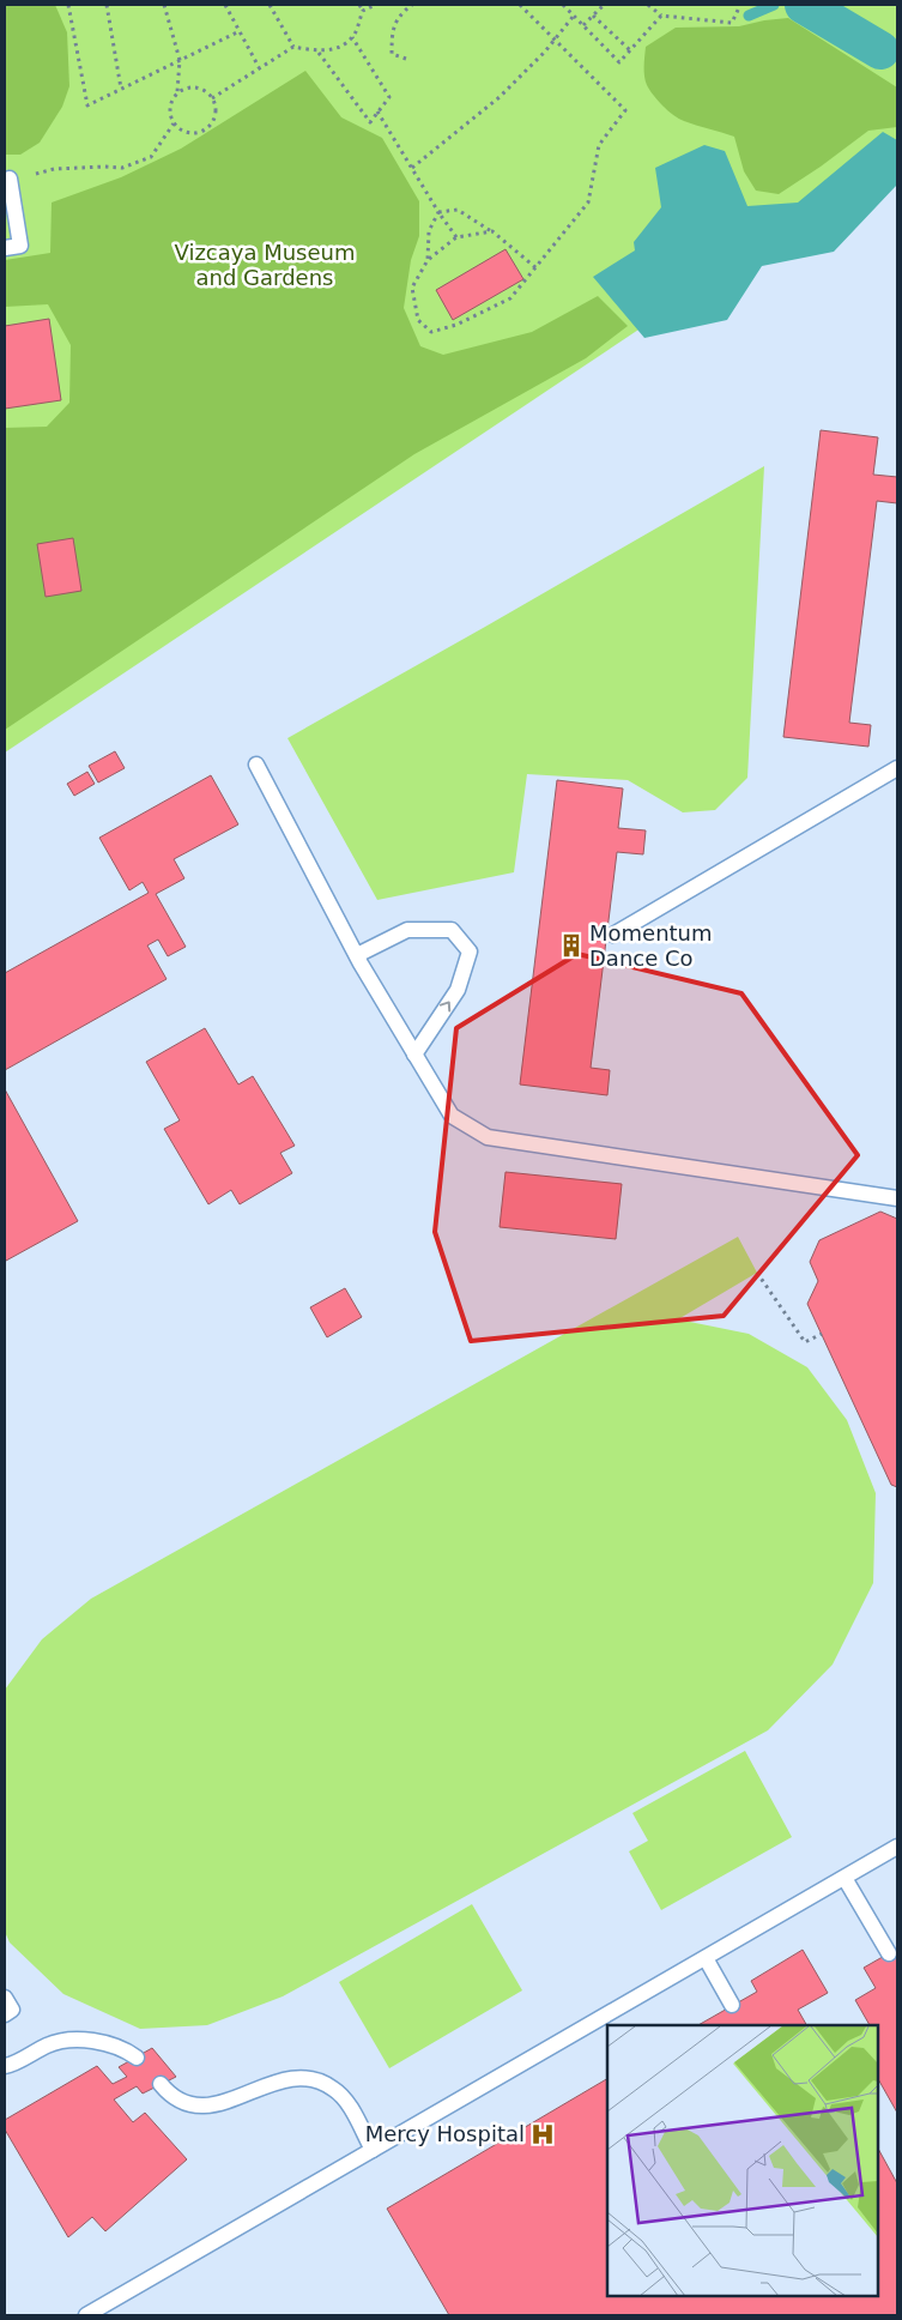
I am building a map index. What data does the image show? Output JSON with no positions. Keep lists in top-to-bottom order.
{
  "parks": ["Vizcaya Museum and Gardens"],
  "places": {
    "building": ["Momentum Dance Co"],
    "hospital": ["Mercy Hospital"]
  }
}
